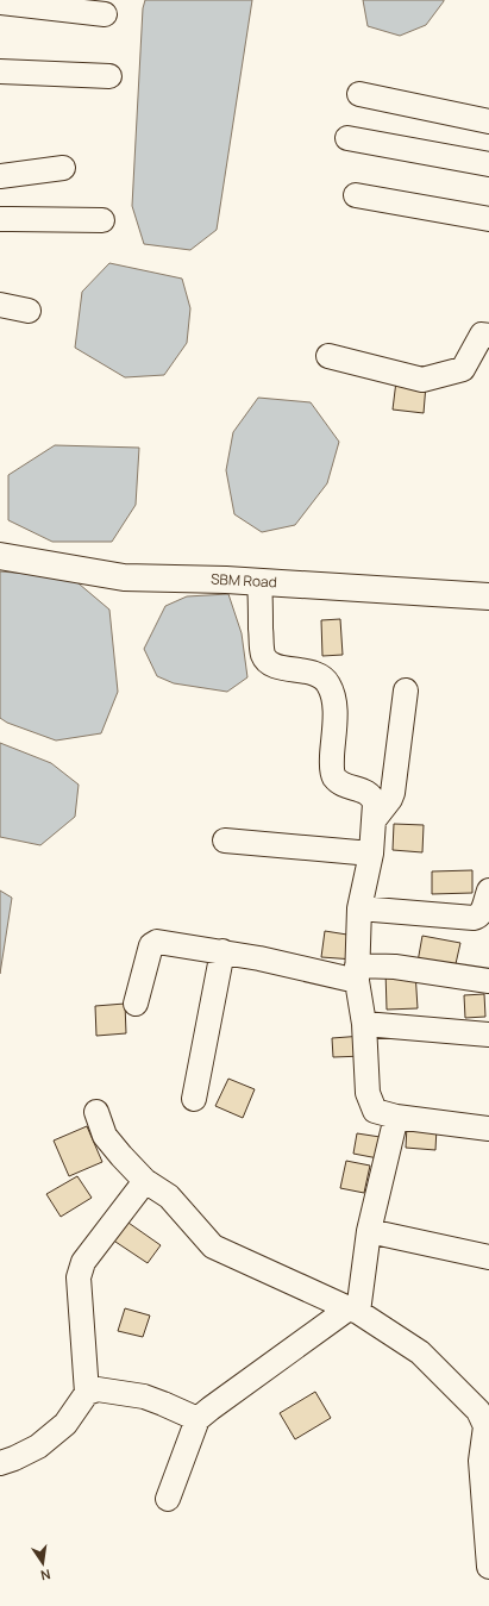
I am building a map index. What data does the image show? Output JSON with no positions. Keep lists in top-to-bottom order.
{
  "streets": {
    "street": ["SBM Road"]
  },
  "north": "bottom"
}
